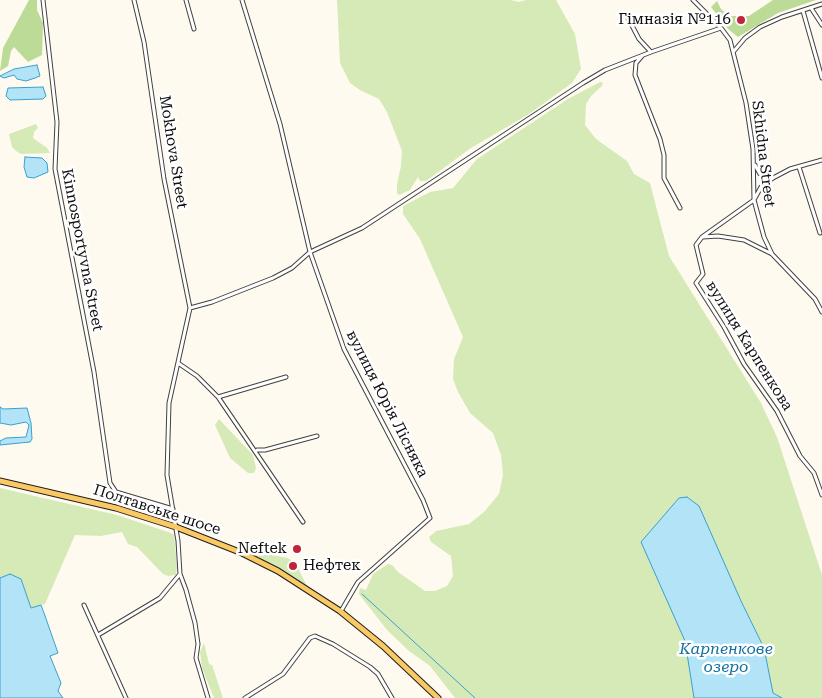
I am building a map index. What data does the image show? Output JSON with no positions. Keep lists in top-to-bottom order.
{
  "streets": {
    "main road": ["Полтавське шосе"],
    "street": [
      "Mokhova Street",
      "Skhidna Street",
      "Kinnosportyvna Street",
      "вулиця Карпенкова",
      "вулиця Юрія Лісняка"
    ]
  },
  "crossings": [
    ["Mokhova Street", "Kinnosportyvna Street"],
    ["Mokhova Street", "Полтавське шосе"],
    ["вулиця Юрія Лісняка", "Полтавське шосе"]
  ],
  "water": ["Карпенкове озеро"],
  "places": ["Гімназія №116", "Neftek", "Нефтек"]
}
